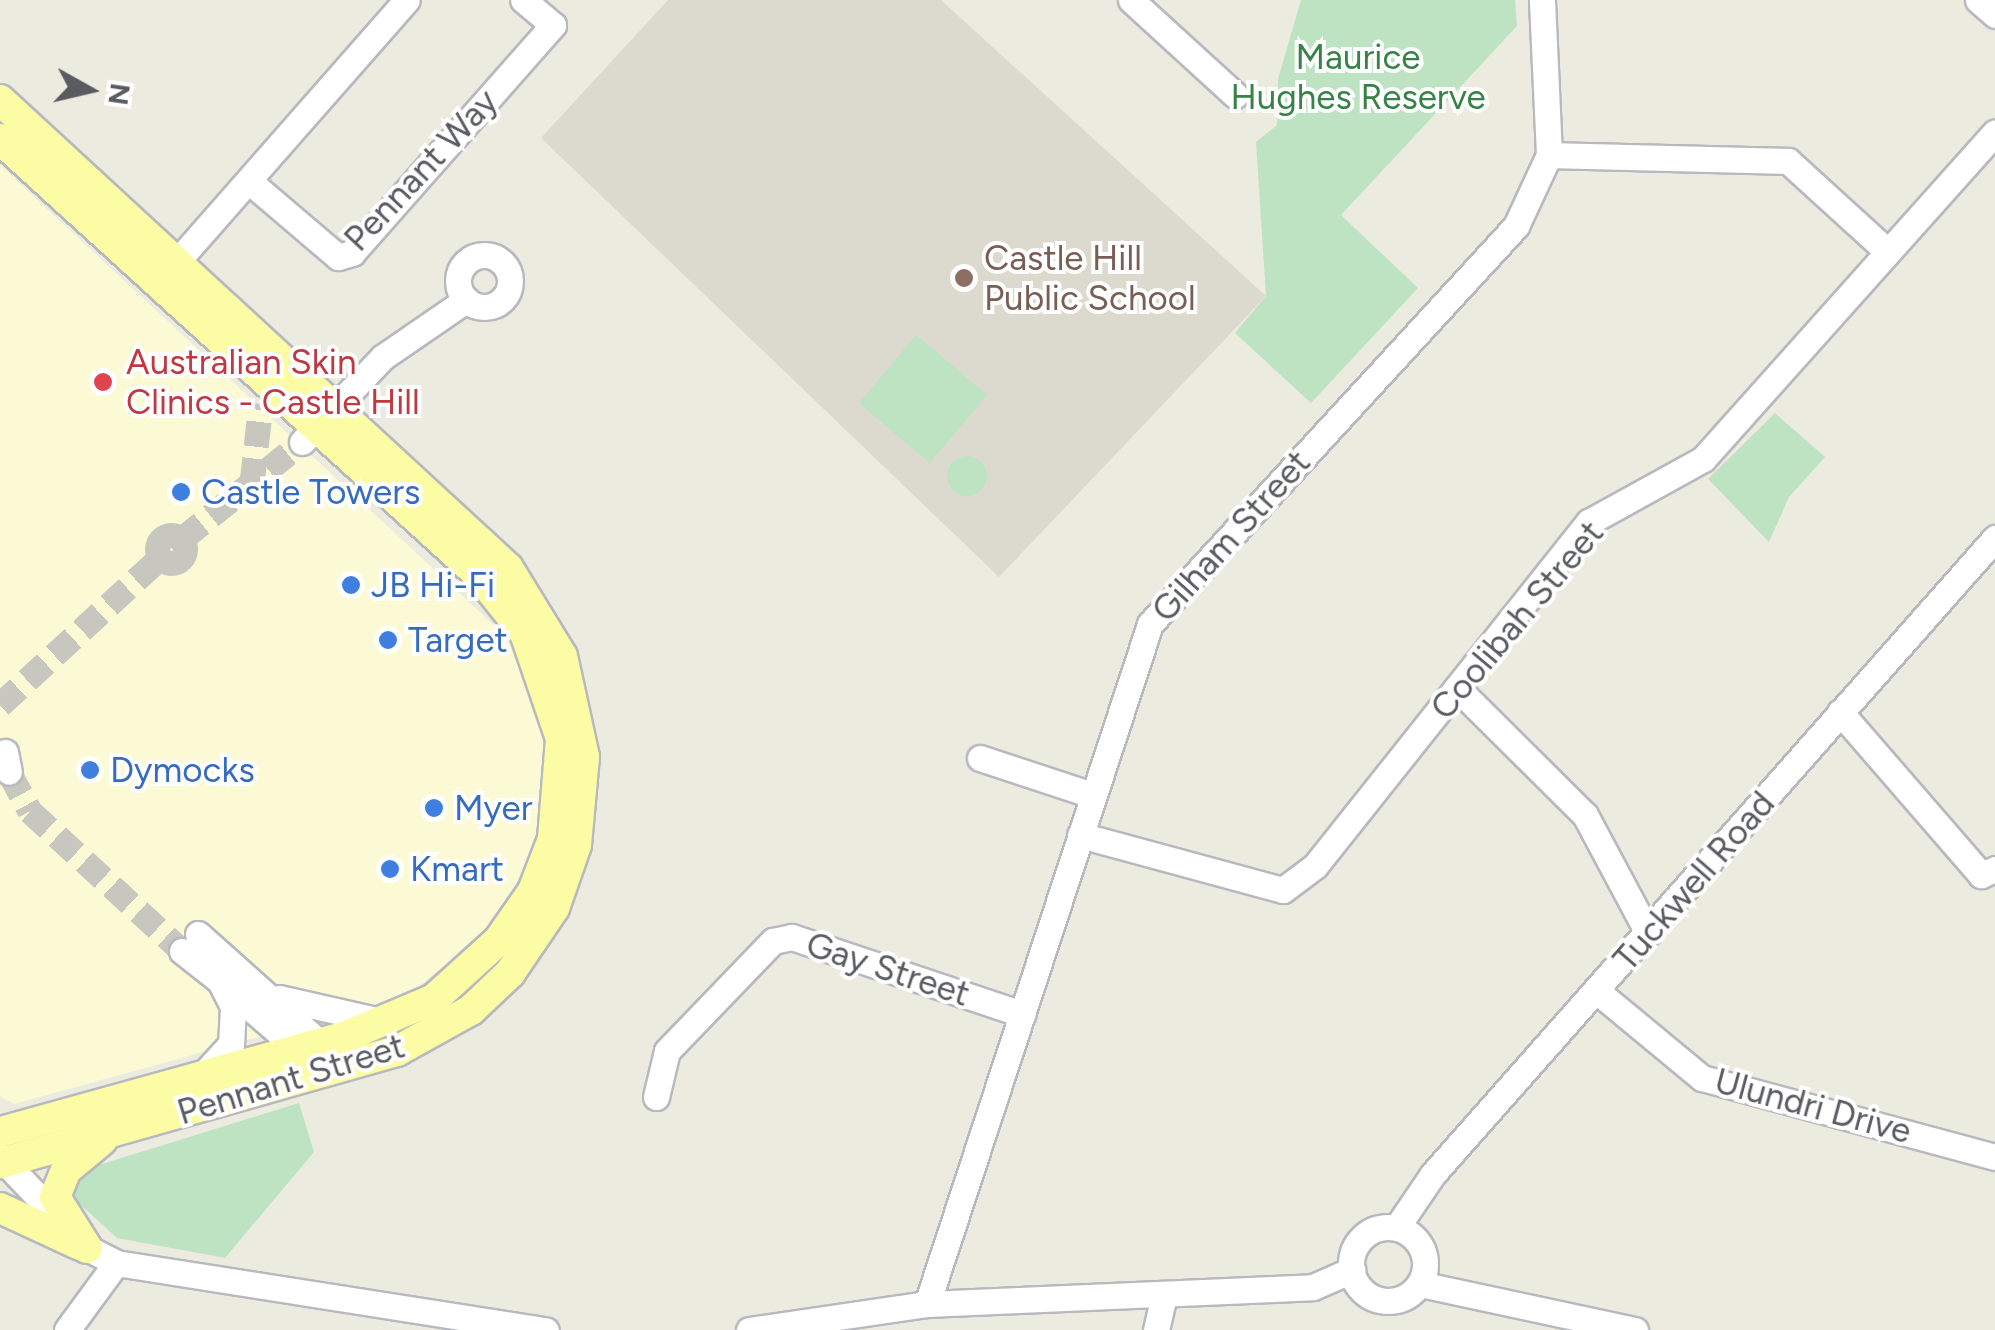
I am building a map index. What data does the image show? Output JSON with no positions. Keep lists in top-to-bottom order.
{
  "streets": {
    "main road": ["Pennant Street"],
    "street": [
      "Pennant Way",
      "Gilham Street",
      "Coolibah Street",
      "Tuckwell Road",
      "Gay Street",
      "Ulundri Drive"
    ]
  },
  "crossings": [
    ["Gilham Street", "Coolibah Street"],
    ["Gilham Street", "Gay Street"],
    ["Tuckwell Road", "Ulundri Drive"]
  ],
  "parks": ["Maurice Hughes Reserve"],
  "places": [
    "Castle Hill Public School",
    "Australian Skin Clinics - Castle Hill",
    "Castle Towers",
    "JB Hi-Fi",
    "Target",
    "Dymocks",
    "Myer",
    "Kmart"
  ],
  "north": "right"
}
